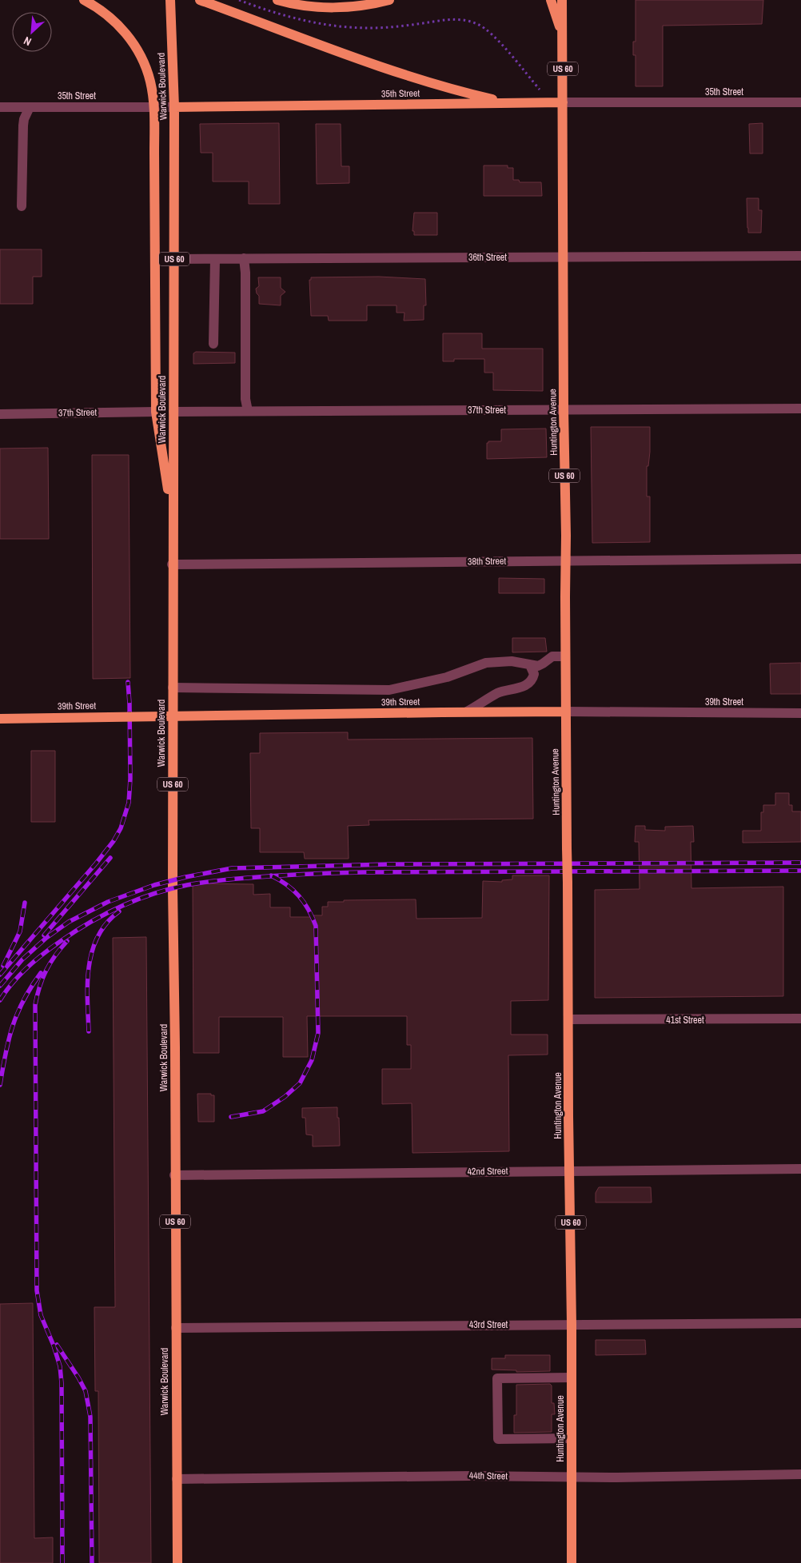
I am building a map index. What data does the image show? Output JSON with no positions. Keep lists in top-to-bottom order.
{
  "streets": {
    "main road": [
      "US 60",
      "Warwick Boulevard",
      "35th Street",
      "Huntington Avenue",
      "39th Street"
    ],
    "street": [
      "36th Street",
      "37th Street",
      "38th Street",
      "41st Street",
      "42nd Street",
      "43rd Street",
      "44th Street"
    ]
  },
  "crossings": [
    ["Warwick Boulevard", "35th Street"],
    ["Warwick Boulevard", "36th Street"],
    ["Warwick Boulevard", "37th Street"],
    ["Warwick Boulevard", "38th Street"],
    ["Warwick Boulevard", "42nd Street"],
    ["Warwick Boulevard", "43rd Street"],
    ["Warwick Boulevard", "44th Street"],
    ["35th Street", "Huntington Avenue"],
    ["36th Street", "Huntington Avenue"],
    ["37th Street", "Huntington Avenue"],
    ["Huntington Avenue", "38th Street"],
    ["Huntington Avenue", "39th Street"],
    ["Huntington Avenue", "41st Street"],
    ["Huntington Avenue", "42nd Street"],
    ["Huntington Avenue", "43rd Street"],
    ["Huntington Avenue", "44th Street"]
  ],
  "north": "bottom left"
}
